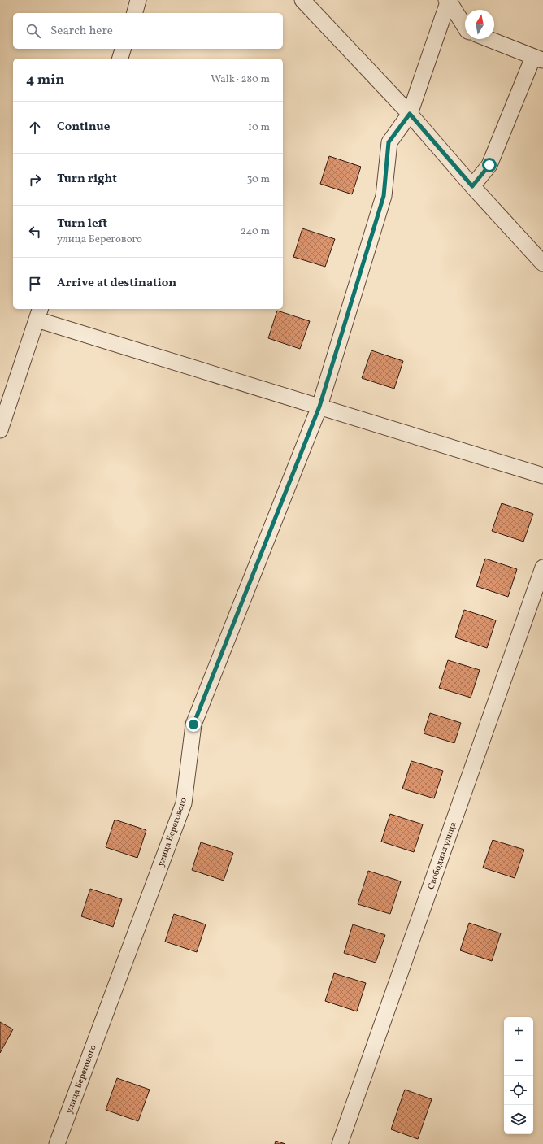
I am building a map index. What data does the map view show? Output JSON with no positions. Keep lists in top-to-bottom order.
{
  "streets": {
    "street": ["улица Берегового", "Свободная улица"]
  },
  "north": "top",
  "page": {
    "search": "Search here",
    "heading": ["4 min", "Walk · 280 m"],
    "list": [
      ["Continue", "10 m"],
      ["Turn right", "30 m"],
      ["Turn left", "улица Берегового", "240 m"],
      "Arrive at destination"
    ],
    "map_buttons": ["+", "−"]
  }
}
